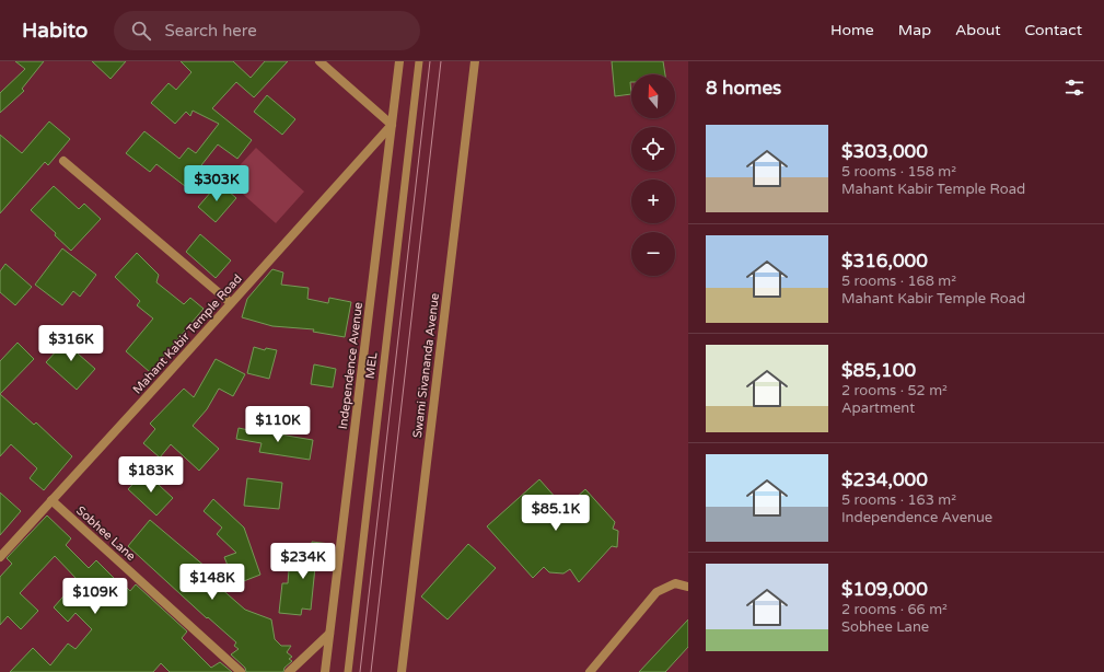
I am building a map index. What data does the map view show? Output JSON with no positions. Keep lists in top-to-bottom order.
{
  "streets": {
    "street": [
      "Mahant Kabir Temple Road",
      "Independence Avenue",
      "Swami Sivananda Avenue",
      "Sobhee Lane"
    ],
    "lane": ["MEL"]
  },
  "crossings": [
    ["Mahant Kabir Temple Road", "Independence Avenue"],
    ["Mahant Kabir Temple Road", "Sobhee Lane"]
  ],
  "north": "top",
  "page": {
    "header": "Habito",
    "search": "Search here",
    "nav": [
      "Home",
      "Map",
      "About",
      "Contact"
    ],
    "heading": "8 homes",
    "map_buttons": ["+", "−"],
    "list": [
      {
        "name": "$303,000",
        "note": "5 rooms · 158 m² · Mahant Kabir Temple Road"
      },
      {
        "name": "$316,000",
        "note": "5 rooms · 168 m² · Mahant Kabir Temple Road"
      },
      {
        "name": "$85,100",
        "note": "2 rooms · 52 m² · Apartment"
      },
      {
        "name": "$234,000",
        "note": "5 rooms · 163 m² · Independence Avenue"
      },
      {
        "name": "$109,000",
        "note": "2 rooms · 66 m² · Sobhee Lane"
      }
    ],
    "price": [
      "$303K",
      "$316K",
      "$110K",
      "$183K",
      "$85.1K",
      "$234K",
      "$148K",
      "$109K"
    ]
  }
}
